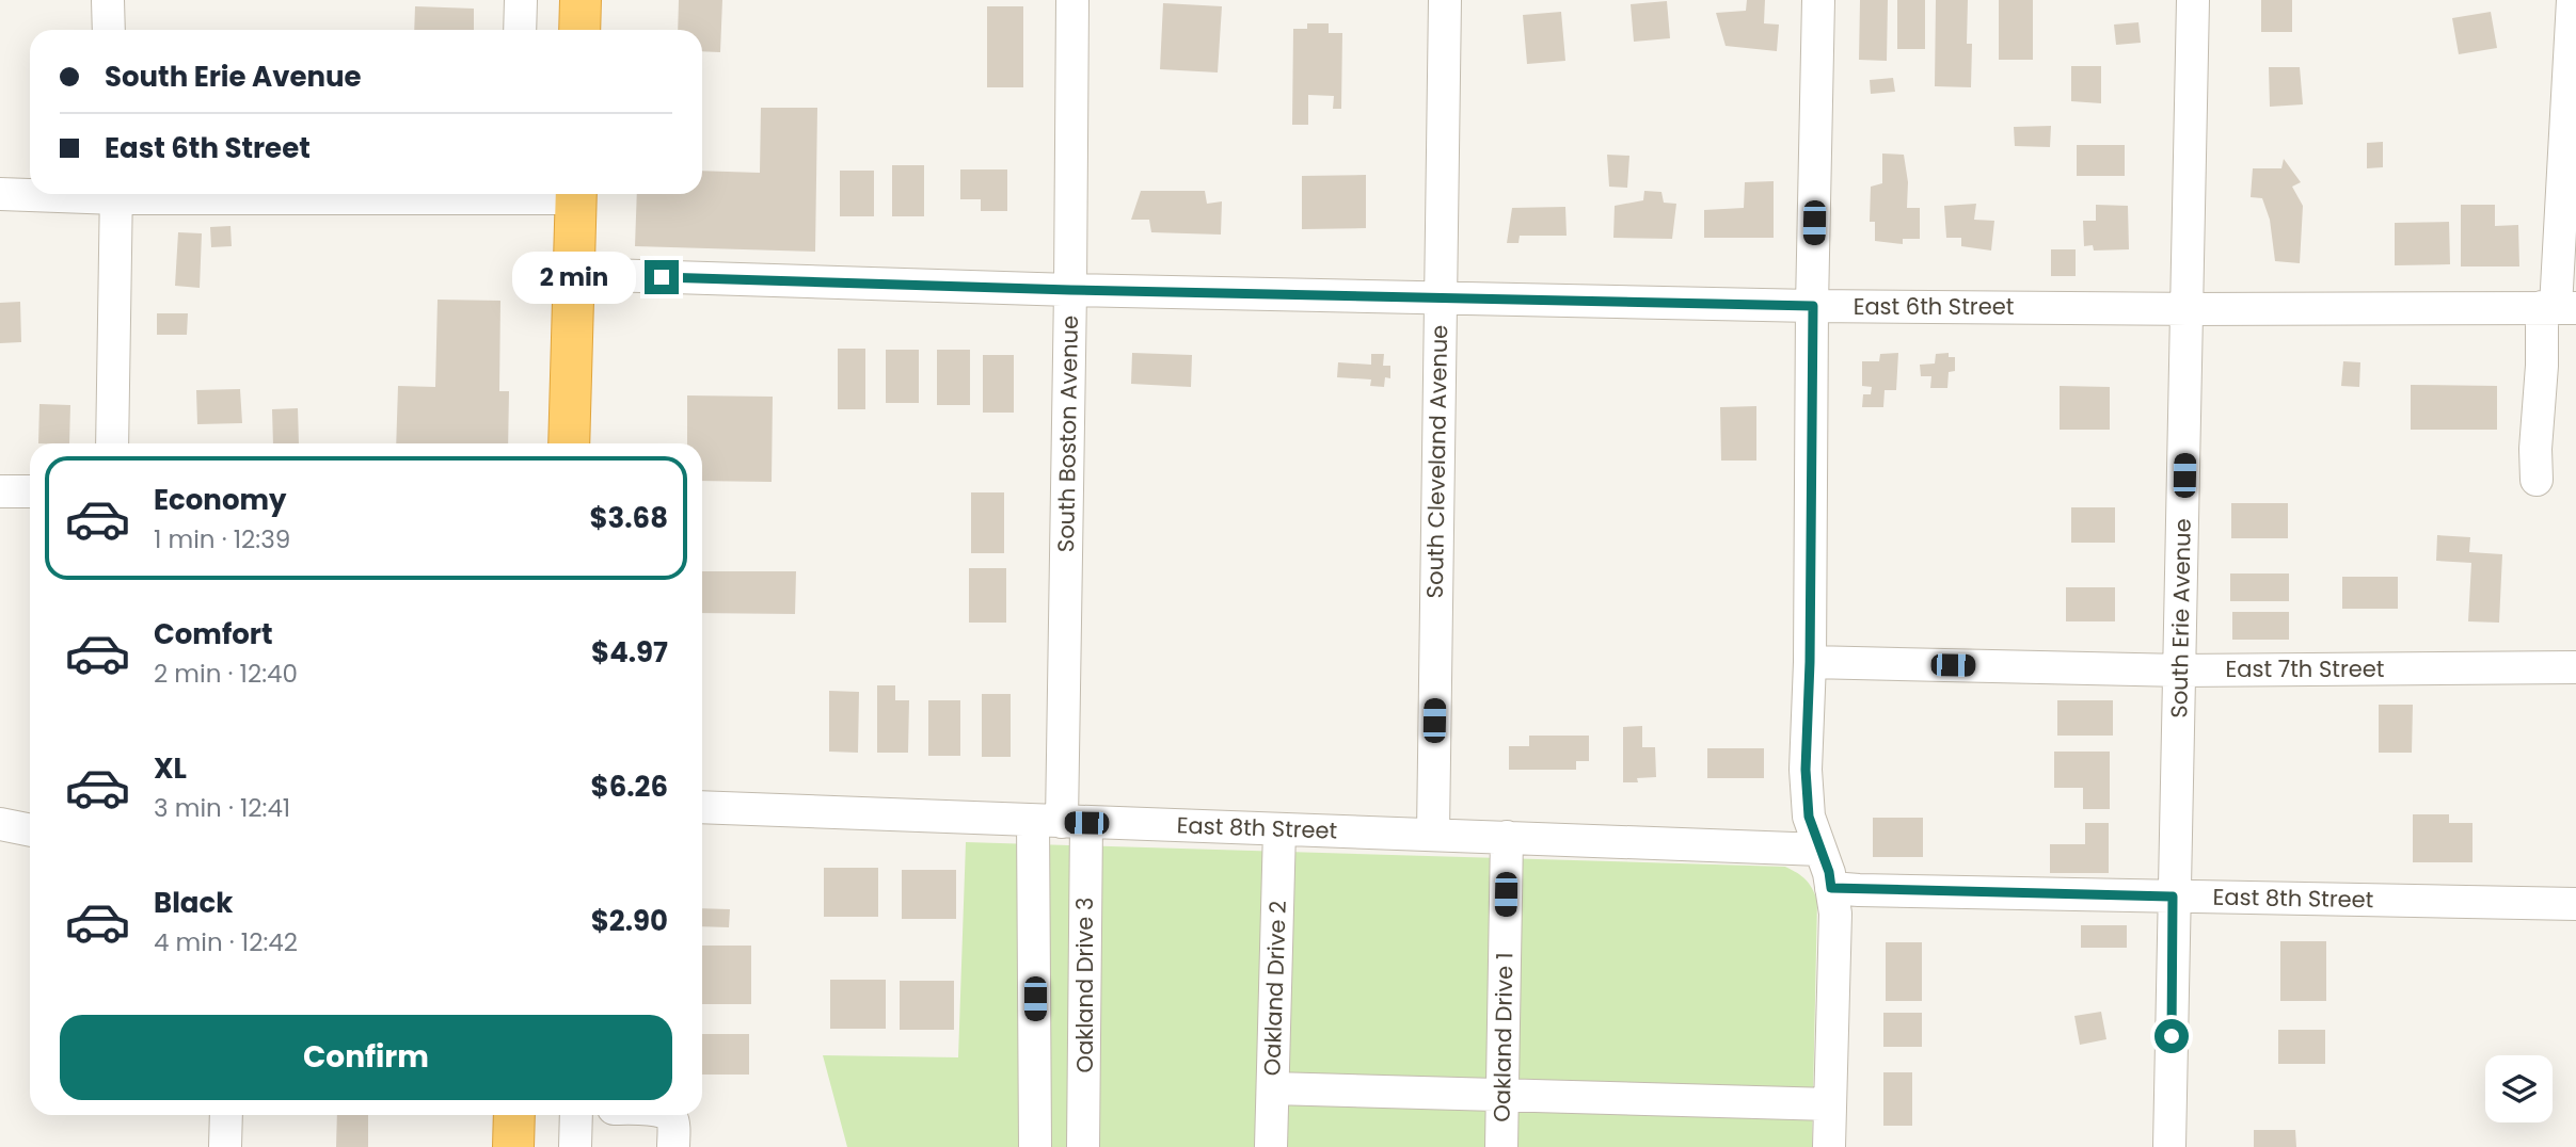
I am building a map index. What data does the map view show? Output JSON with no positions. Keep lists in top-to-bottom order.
{
  "streets": {
    "street": [
      "East 6th Street",
      "South Boston Avenue",
      "South Cleveland Avenue",
      "South Erie Avenue",
      "East 7th Street",
      "East 8th Street",
      "Oakland Drive 3",
      "Oakland Drive 2",
      "Oakland Drive 1"
    ]
  },
  "crossings": [
    ["East 6th Street", "South Boston Avenue"],
    ["East 6th Street", "South Cleveland Avenue"],
    ["East 6th Street", "South Erie Avenue"],
    ["South Boston Avenue", "East 8th Street"],
    ["South Boston Avenue", "Oakland Drive 3"],
    ["South Cleveland Avenue", "East 8th Street"],
    ["South Erie Avenue", "East 7th Street"],
    ["South Erie Avenue", "East 8th Street"],
    ["East 8th Street", "Oakland Drive 3"],
    ["East 8th Street", "Oakland Drive 2"],
    ["East 8th Street", "Oakland Drive 1"]
  ],
  "page": {
    "banner": ["South Erie Avenue", "East 6th Street"],
    "bubble": "2 min",
    "list": [
      {
        "name": "Economy",
        "note": "1 min · 12:39",
        "value": "$3.68"
      },
      {
        "name": "Comfort",
        "note": "2 min · 12:40",
        "value": "$4.97"
      },
      {
        "name": "XL",
        "note": "3 min · 12:41",
        "value": "$6.26"
      },
      {
        "name": "Black",
        "note": "4 min · 12:42",
        "value": "$2.90"
      }
    ],
    "buttons": "Confirm"
  }
}
